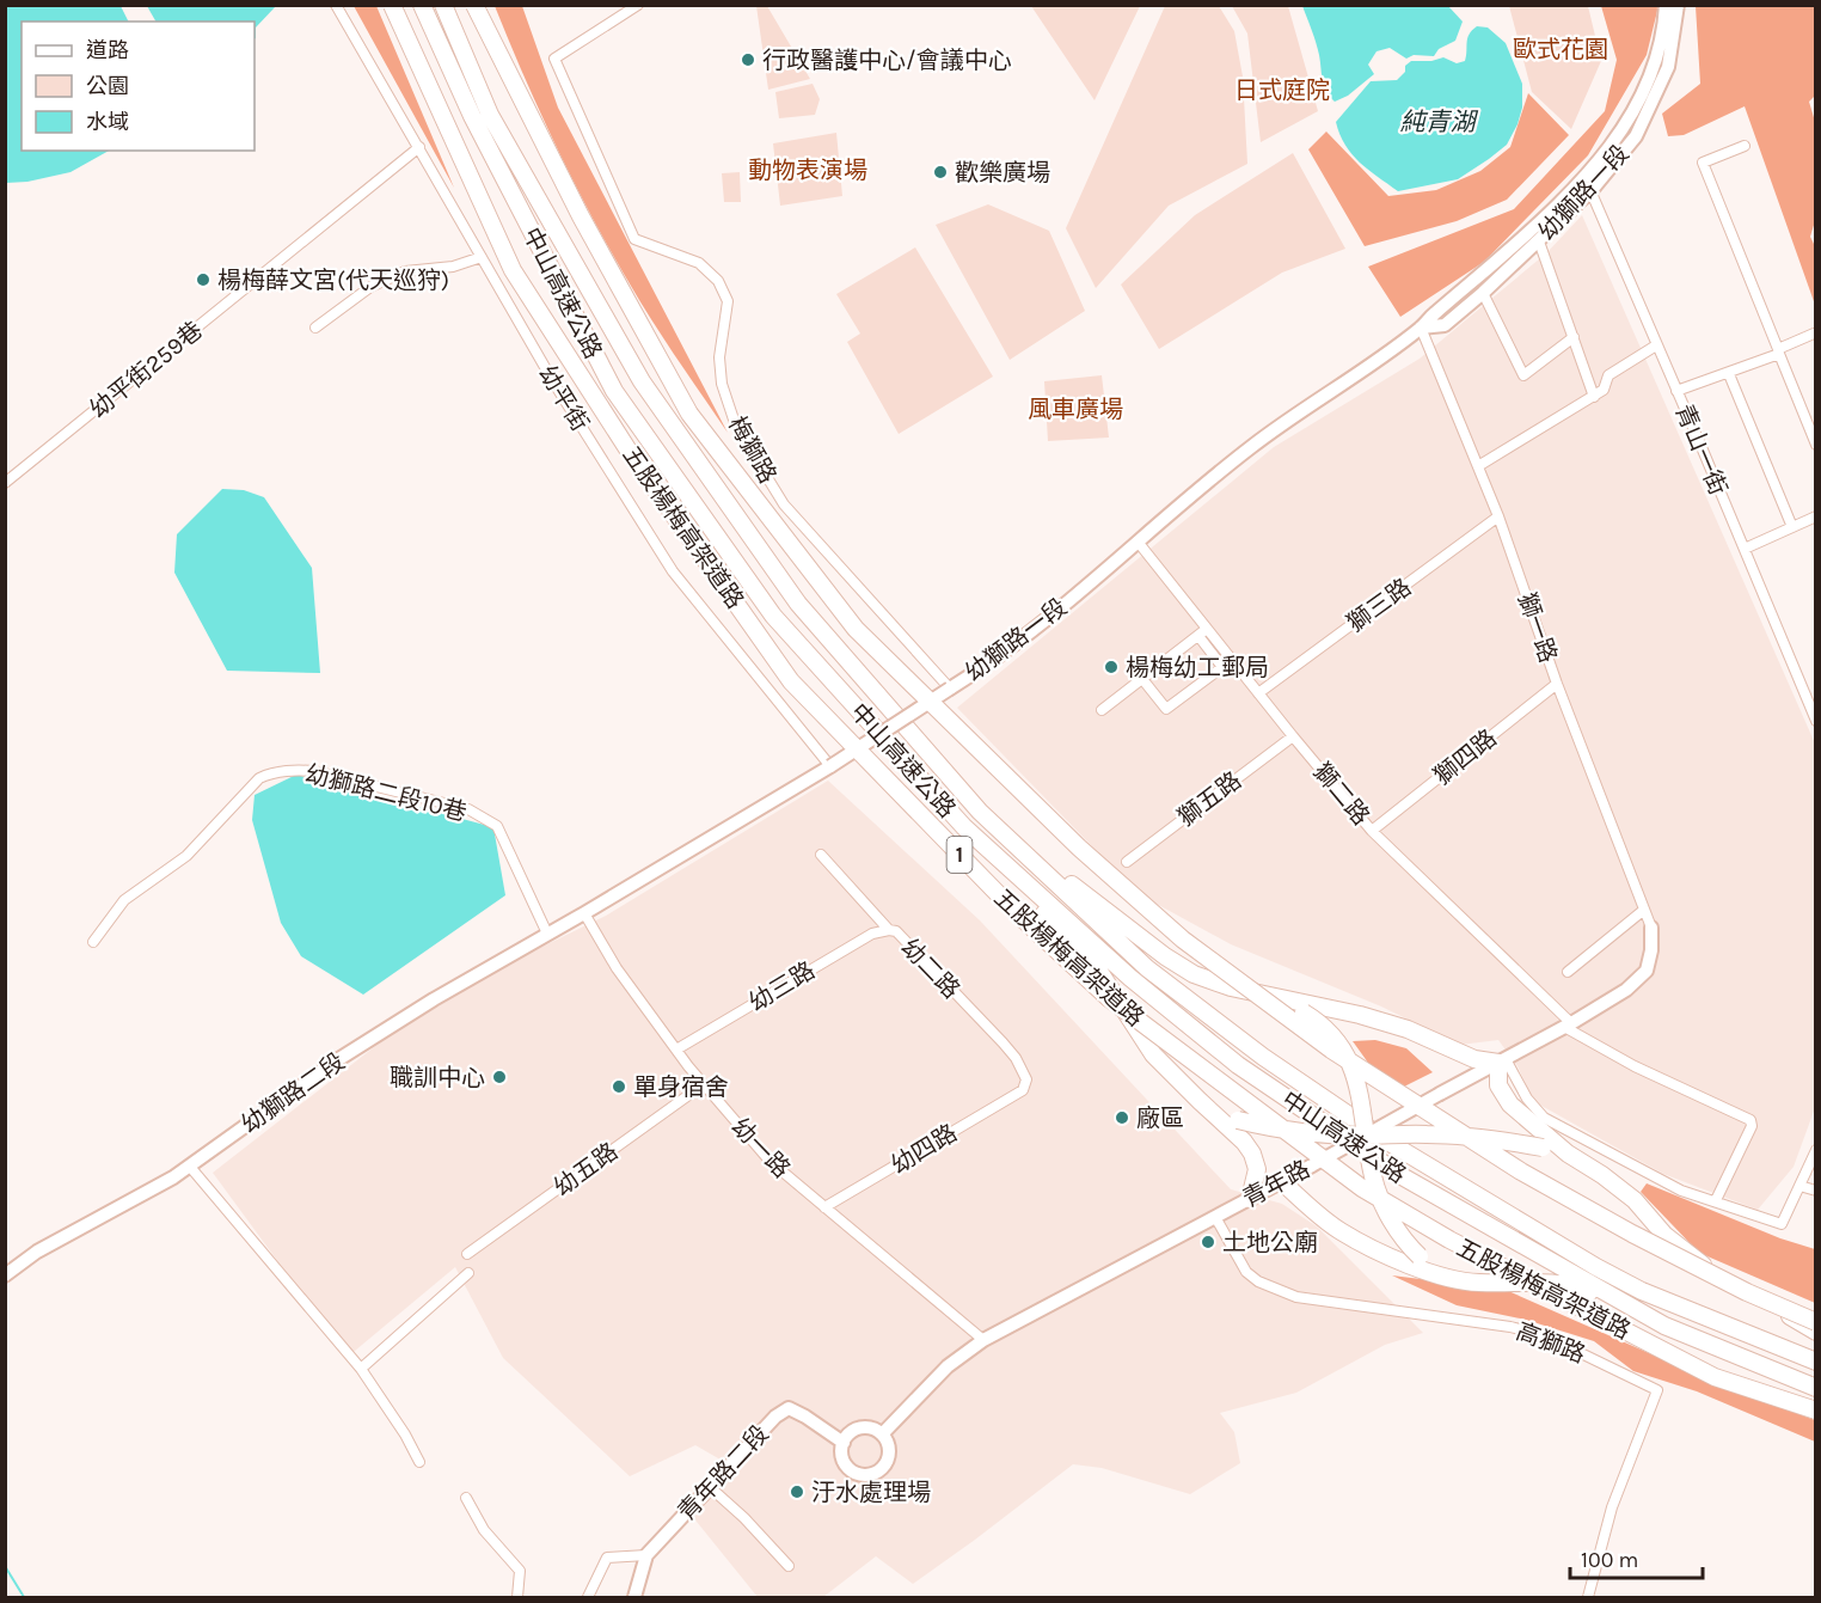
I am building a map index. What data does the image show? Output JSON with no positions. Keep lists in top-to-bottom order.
{
  "streets": {
    "highway": ["中山高速公路", "五股楊梅高架道路", "1"],
    "street": [
      "幼獅路一段",
      "幼平街259巷",
      "幼平街",
      "梅獅路",
      "青山一街",
      "獅三路",
      "獅一路",
      "獅四路",
      "幼獅路二段10巷",
      "獅二路",
      "獅五路",
      "幼二路",
      "幼三路",
      "幼獅路二段",
      "幼一路",
      "幼四路",
      "幼五路",
      "青年路",
      "高獅路",
      "青年路二段"
    ]
  },
  "crossings": [
    ["幼獅路一段", "幼平街"],
    ["幼獅路一段", "梅獅路"],
    ["幼獅路一段", "青山一街"],
    ["幼獅路一段", "獅一路"],
    ["幼獅路一段", "獅二路"],
    ["幼獅路一段", "幼獅路二段"],
    ["幼獅路一段", "幼一路"],
    ["幼平街259巷", "幼平街"],
    ["獅三路", "獅一路"],
    ["獅三路", "獅二路"],
    ["獅一路", "獅四路"],
    ["獅一路", "青年路"],
    ["獅四路", "獅二路"],
    ["幼獅路二段10巷", "幼獅路二段"],
    ["獅二路", "獅五路"],
    ["獅二路", "青年路"],
    ["幼二路", "幼三路"],
    ["幼二路", "幼四路"],
    ["幼三路", "幼一路"],
    ["幼獅路二段", "幼一路"],
    ["幼一路", "幼四路"],
    ["幼一路", "幼五路"],
    ["幼一路", "青年路"],
    ["青年路", "高獅路"],
    ["青年路", "青年路二段"]
  ],
  "water": ["純青湖"],
  "parks": [
    "歐式花園",
    "日式庭院",
    "動物表演場",
    "風車廣場"
  ],
  "places": [
    "行政醫護中心/會議中心",
    "歡樂廣場",
    "楊梅薛文宮(代天巡狩)",
    "楊梅幼工郵局",
    "職訓中心",
    "單身宿舍",
    "廠區",
    "土地公廟",
    "汙水處理場"
  ],
  "legend": ["道路", "公園", "水域"],
  "scale_bar": "100 m"
}
